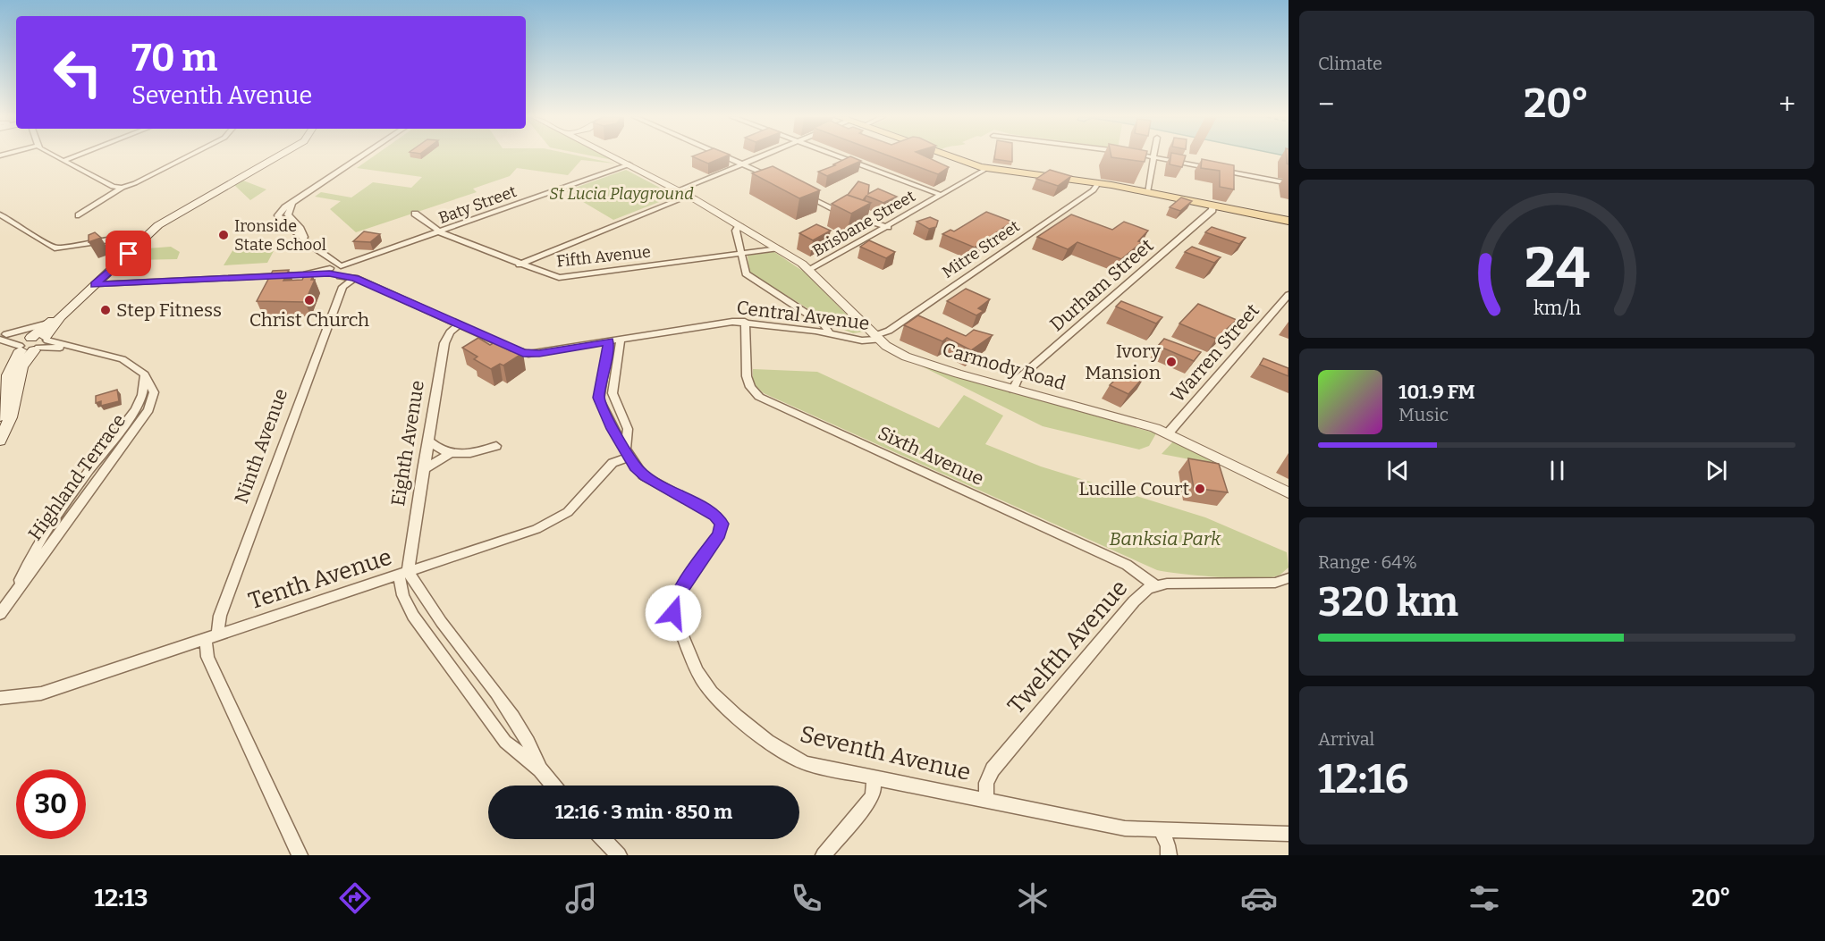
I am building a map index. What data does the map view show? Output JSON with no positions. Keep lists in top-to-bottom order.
{
  "streets": {
    "street": [
      "Baty Street",
      "Brisbane Street",
      "Mitre Street",
      "Fifth Avenue",
      "Durham Street",
      "Central Avenue",
      "Warren Street",
      "Carmody Road",
      "Eighth Avenue",
      "Ninth Avenue",
      "Sixth Avenue",
      "Highland Terrace",
      "Tenth Avenue",
      "Twelfth Avenue",
      "Seventh Avenue"
    ]
  },
  "crossings": [
    ["Baty Street", "Fifth Avenue"],
    ["Baty Street", "Central Avenue"],
    ["Baty Street", "Carmody Road"],
    ["Baty Street", "Ninth Avenue"],
    ["Brisbane Street", "Carmody Road"],
    ["Mitre Street", "Central Avenue"],
    ["Mitre Street", "Carmody Road"],
    ["Fifth Avenue", "Carmody Road"],
    ["Durham Street", "Carmody Road"],
    ["Central Avenue", "Carmody Road"],
    ["Central Avenue", "Eighth Avenue"],
    ["Central Avenue", "Ninth Avenue"],
    ["Central Avenue", "Sixth Avenue"],
    ["Central Avenue", "Seventh Avenue"],
    ["Warren Street", "Carmody Road"],
    ["Eighth Avenue", "Tenth Avenue"],
    ["Ninth Avenue", "Tenth Avenue"],
    ["Sixth Avenue", "Twelfth Avenue"],
    ["Tenth Avenue", "Seventh Avenue"],
    ["Twelfth Avenue", "Seventh Avenue"]
  ],
  "parks": ["St Lucia Playground", "Banksia Park"],
  "places": [
    "Ironside State School",
    "Christ Church",
    "Step Fitness",
    "Ivory Mansion",
    "Lucille Court"
  ],
  "page": {
    "tile": [
      "Climate",
      ["Range · 64%", "320 km"],
      ["Arrival", "12:16"]
    ],
    "turn": ["70 m", "Seventh Avenue"],
    "heat": ["−", "20°", "+"],
    "song": ["101.9 FM", "Music"],
    "limit": "30",
    "trip": "12:16 · 3 min · 850 m",
    "tabs": ["12:13", "20°"],
    "gauge": ["24", "km/h"]
  }
}
